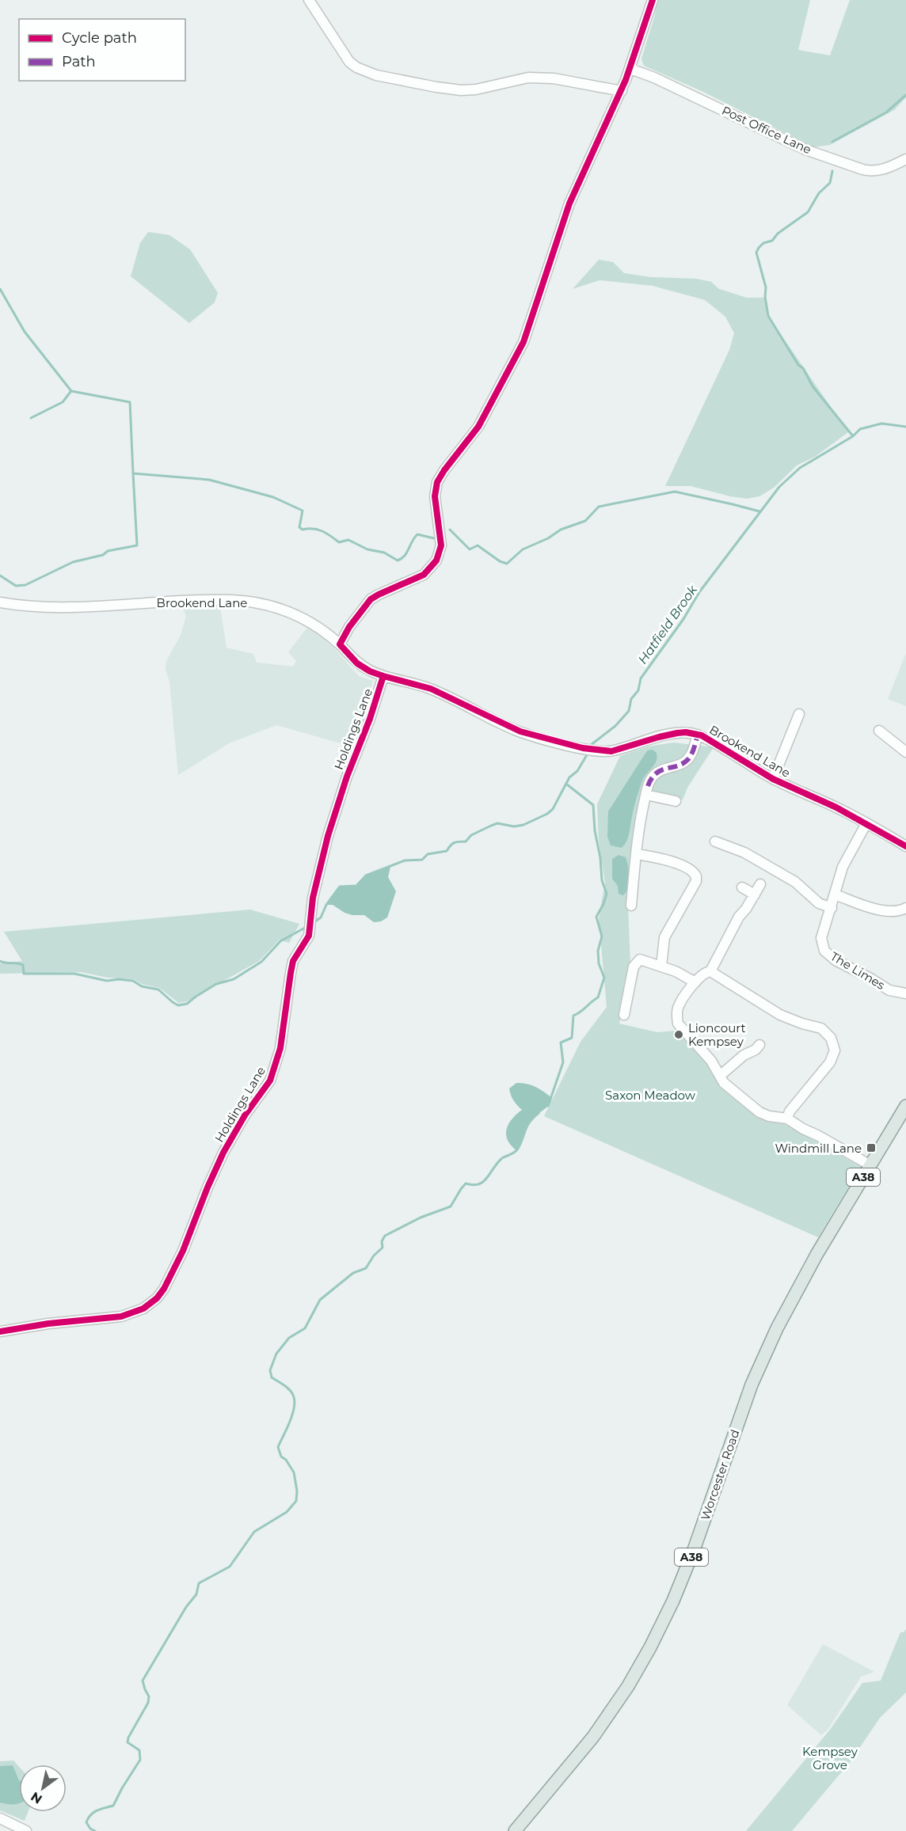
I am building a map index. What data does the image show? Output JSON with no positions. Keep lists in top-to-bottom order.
{
  "streets": {
    "main road": ["A38", "Worcester Road"],
    "street": [
      "Post Office Lane",
      "Brookend Lane",
      "Holdings Lane",
      "The Limes"
    ]
  },
  "crossings": [
    ["Brookend Lane", "Holdings Lane"],
    ["Brookend Lane", "The Limes"]
  ],
  "water": ["Hatfield Brook"],
  "parks": ["Saxon Meadow", "Kempsey Grove"],
  "places": {
    "other": ["Lioncourt Kempsey"],
    "transit": ["Windmill Lane"]
  },
  "legend": ["Cycle path", "Path"],
  "north": "bottom left"
}
